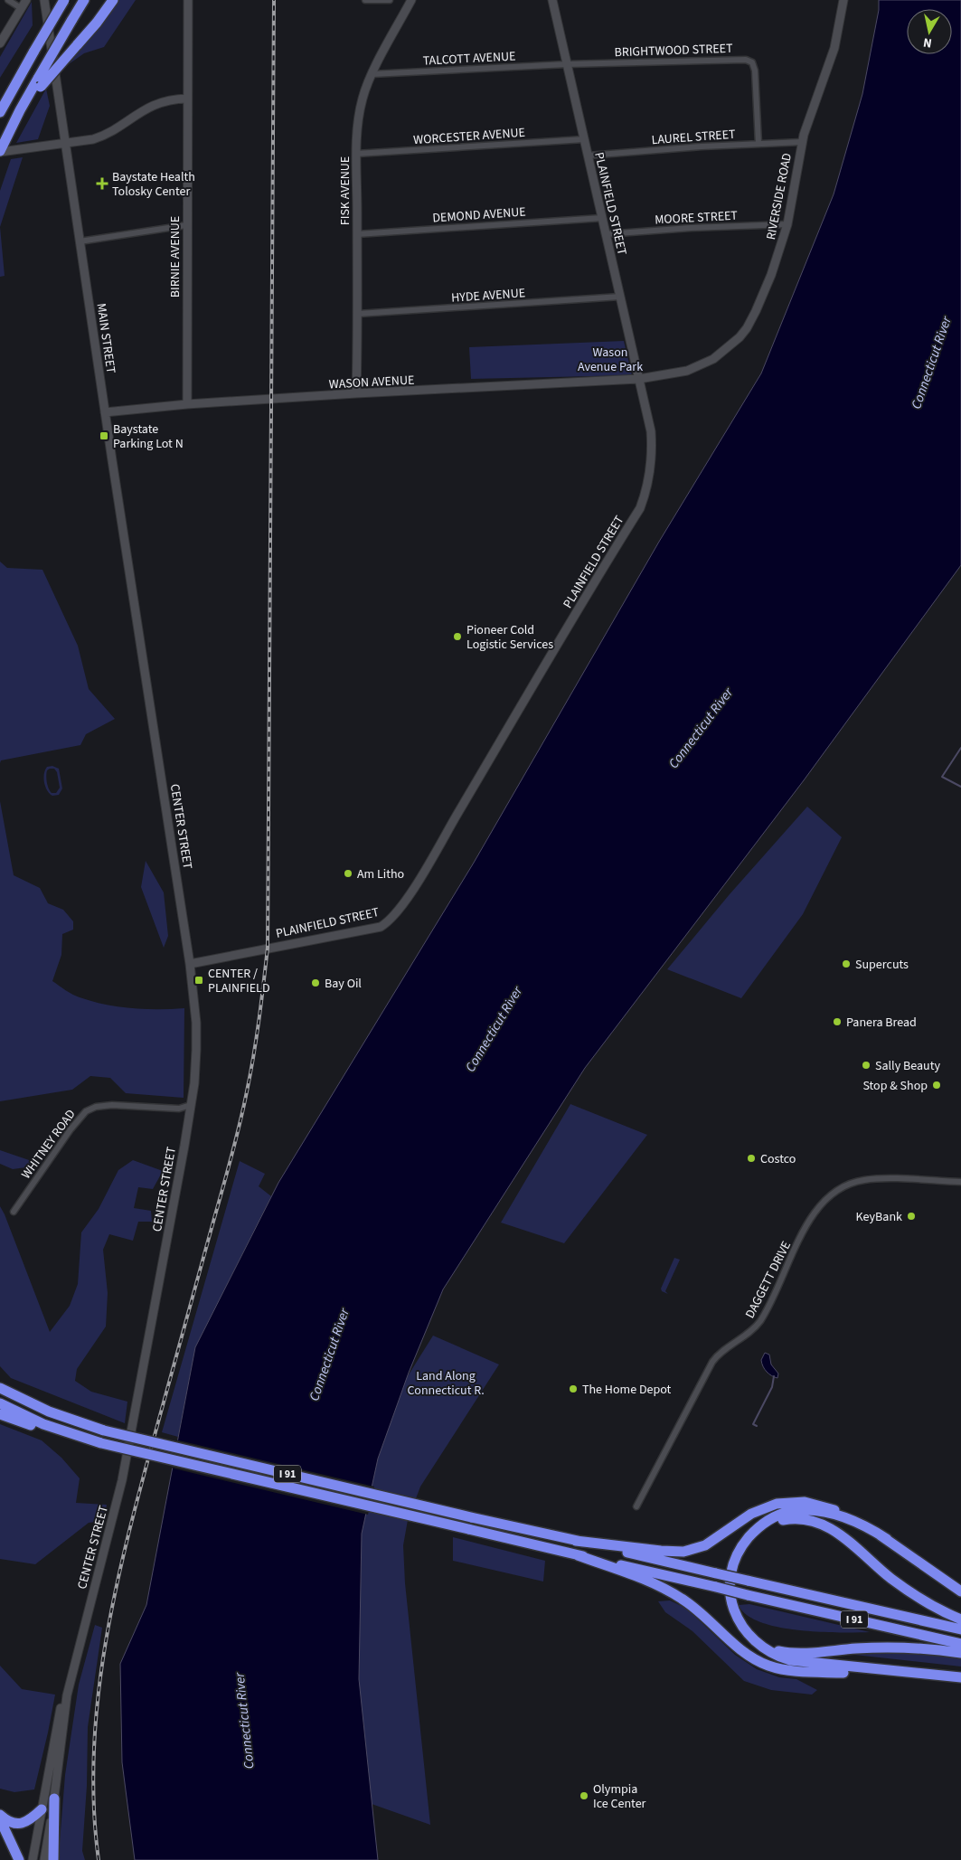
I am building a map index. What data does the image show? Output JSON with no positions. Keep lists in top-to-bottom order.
{
  "streets": {
    "highway": ["I 91"],
    "main road": [
      "FISK AVENUE",
      "RIVERSIDE ROAD",
      "PLAINFIELD STREET",
      "BIRNIE AVENUE",
      "MAIN STREET",
      "WASON AVENUE",
      "CENTER STREET"
    ],
    "street": [
      "BRIGHTWOOD STREET",
      "TALCOTT AVENUE",
      "WORCESTER AVENUE",
      "LAUREL STREET",
      "DEMOND AVENUE",
      "MOORE STREET",
      "HYDE AVENUE",
      "WHITNEY ROAD",
      "DAGGETT DRIVE"
    ]
  },
  "crossings": [
    ["BRIGHTWOOD STREET", "TALCOTT AVENUE"],
    ["BRIGHTWOOD STREET", "LAUREL STREET"],
    ["BRIGHTWOOD STREET", "PLAINFIELD STREET"],
    ["TALCOTT AVENUE", "FISK AVENUE"],
    ["TALCOTT AVENUE", "PLAINFIELD STREET"],
    ["WORCESTER AVENUE", "FISK AVENUE"],
    ["WORCESTER AVENUE", "PLAINFIELD STREET"],
    ["LAUREL STREET", "RIVERSIDE ROAD"],
    ["LAUREL STREET", "PLAINFIELD STREET"],
    ["FISK AVENUE", "DEMOND AVENUE"],
    ["FISK AVENUE", "HYDE AVENUE"],
    ["FISK AVENUE", "WASON AVENUE"],
    ["RIVERSIDE ROAD", "PLAINFIELD STREET"],
    ["RIVERSIDE ROAD", "MOORE STREET"],
    ["RIVERSIDE ROAD", "WASON AVENUE"],
    ["PLAINFIELD STREET", "DEMOND AVENUE"],
    ["PLAINFIELD STREET", "MOORE STREET"],
    ["PLAINFIELD STREET", "HYDE AVENUE"],
    ["PLAINFIELD STREET", "WASON AVENUE"],
    ["PLAINFIELD STREET", "CENTER STREET"],
    ["BIRNIE AVENUE", "WASON AVENUE"],
    ["MAIN STREET", "WASON AVENUE"],
    ["MAIN STREET", "CENTER STREET"],
    ["CENTER STREET", "WHITNEY ROAD"]
  ],
  "water": ["Connecticut River"],
  "parks": ["Wason Avenue Park", "Land Along Connecticut R."],
  "places": {
    "health": ["Baystate Health Tolosky Center"],
    "transit": ["Baystate Parking Lot N", "CENTER / PLAINFIELD"],
    "other": [
      "Pioneer Cold Logistic Services",
      "Am Litho",
      "Supercuts",
      "Bay Oil",
      "Panera Bread",
      "Sally Beauty",
      "Stop & Shop",
      "Costco",
      "KeyBank",
      "The Home Depot",
      "Olympia Ice Center"
    ]
  },
  "north": "bottom"
}
